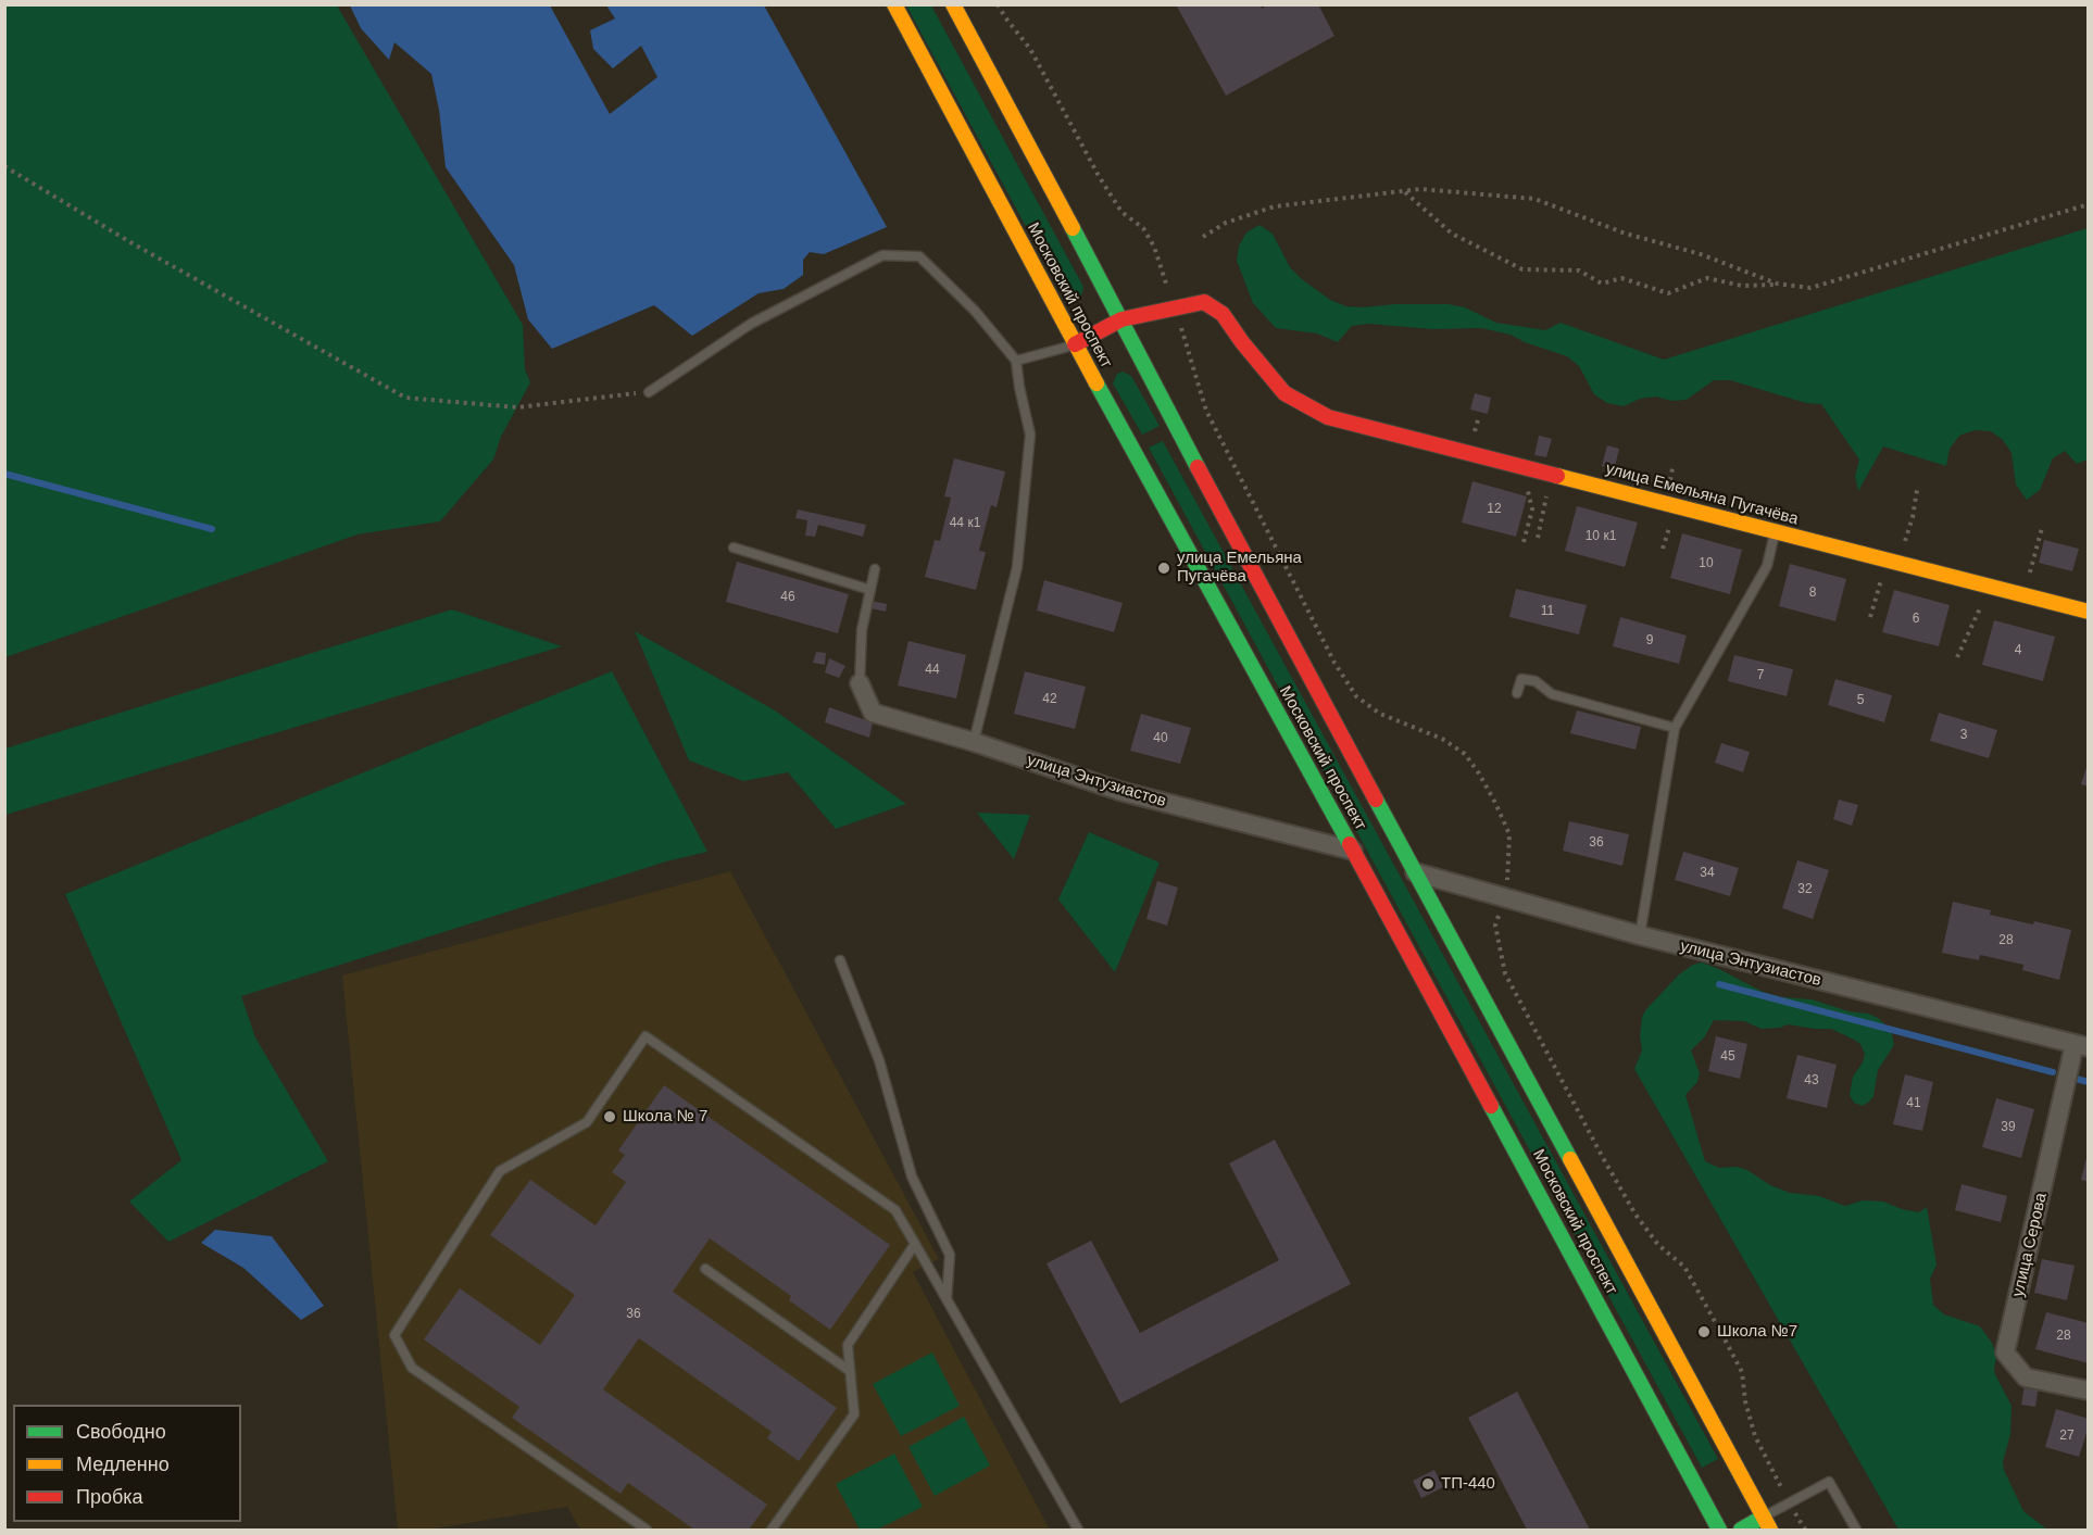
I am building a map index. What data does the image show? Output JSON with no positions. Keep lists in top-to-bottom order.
{
  "streets": {
    "main road": ["Московский проспект", "улица Емельяна Пугачёва"],
    "street": ["улица Энтузиастов", "улица Серова"]
  },
  "crossings": [
    ["Московский проспект", "улица Емельяна Пугачёва"],
    ["Московский проспект", "улица Энтузиастов"],
    ["улица Энтузиастов", "улица Серова"]
  ],
  "places": [
    "улица Емельяна Пугачёва",
    "Школа № 7",
    "Школа №7",
    "ТП-440"
  ],
  "house_numbers": [
    "12",
    "44 к1",
    "10 к1",
    "10",
    "8",
    "46",
    "11",
    "6",
    "9",
    "4",
    "44",
    "7",
    "42",
    "5",
    "3",
    "40",
    "36",
    "34",
    "32",
    "28",
    "45",
    "43",
    "41",
    "39",
    "36",
    "28",
    "27"
  ],
  "legend": ["Свободно", "Медленно", "Пробка"]
}
